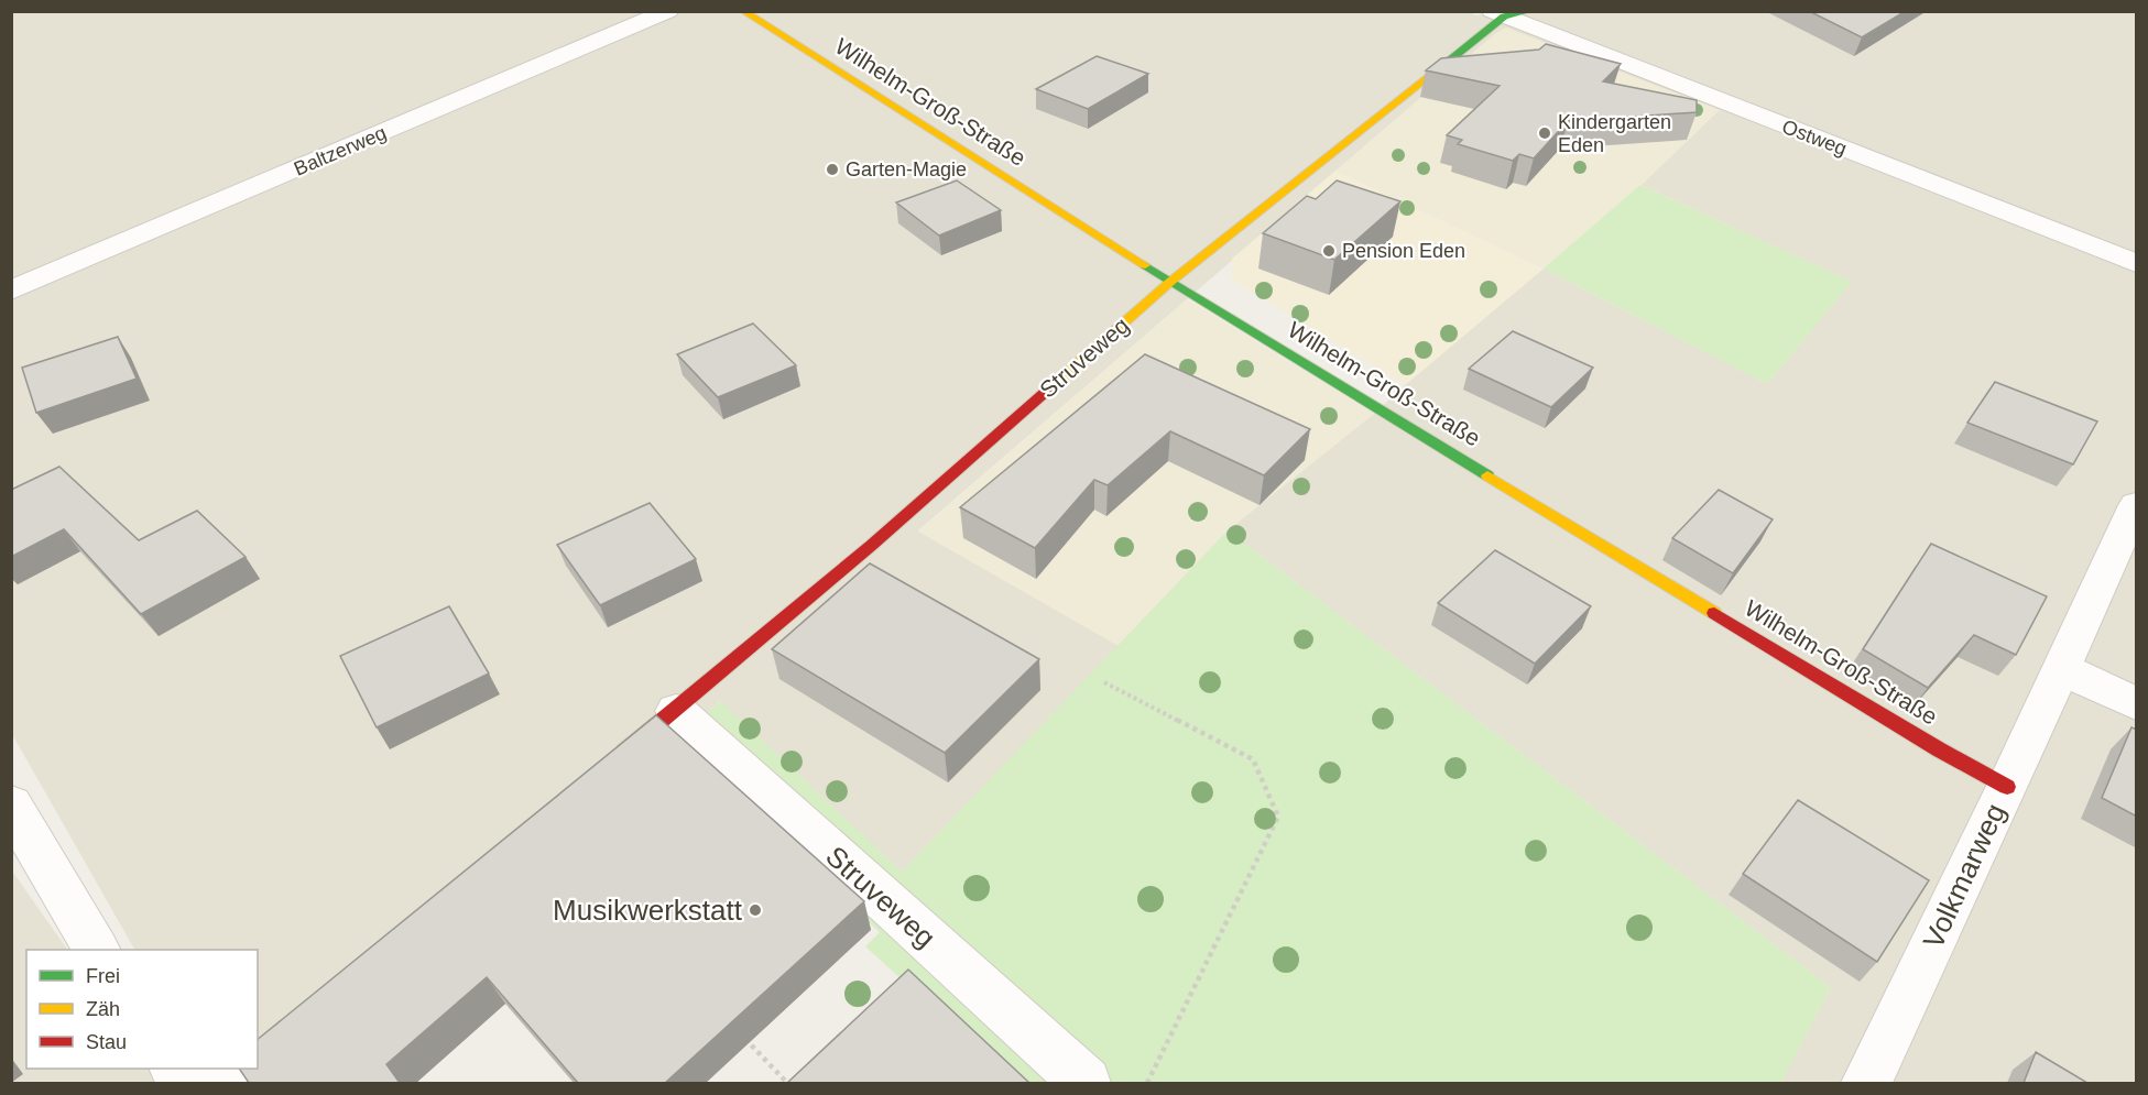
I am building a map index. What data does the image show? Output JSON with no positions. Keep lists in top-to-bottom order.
{
  "streets": {
    "street": [
      "Wilhelm-Groß-Straße",
      "Ostweg",
      "Baltzerweg",
      "Struveweg",
      "Volkmarweg"
    ]
  },
  "crossings": [
    ["Wilhelm-Groß-Straße", "Struveweg"],
    ["Wilhelm-Groß-Straße", "Volkmarweg"],
    ["Ostweg", "Struveweg"]
  ],
  "places": [
    "Kindergarten Eden",
    "Garten-Magie",
    "Pension Eden",
    "Musikwerkstatt"
  ],
  "legend": ["Frei", "Zäh", "Stau"]
}
